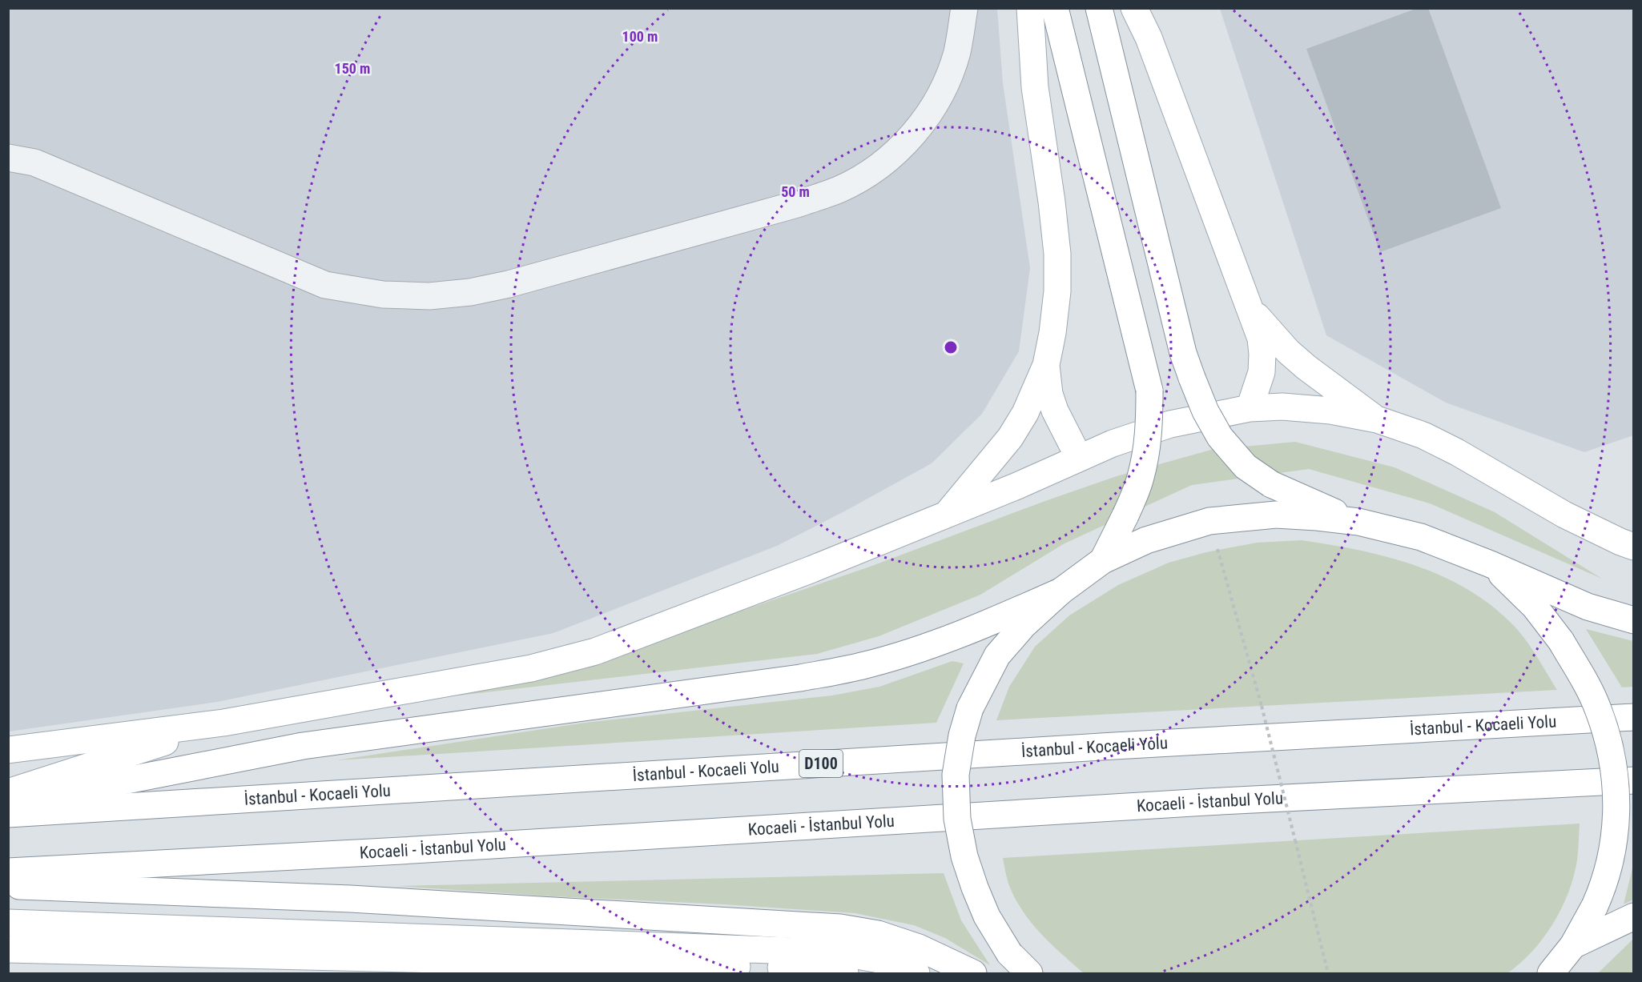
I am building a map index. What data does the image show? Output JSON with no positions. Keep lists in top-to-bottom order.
{
  "streets": {
    "main road": ["İstanbul - Kocaeli Yolu", "D100", "Kocaeli - İstanbul Yolu"]
  },
  "rings": ["100 m", "150 m", "50 m"]
}
